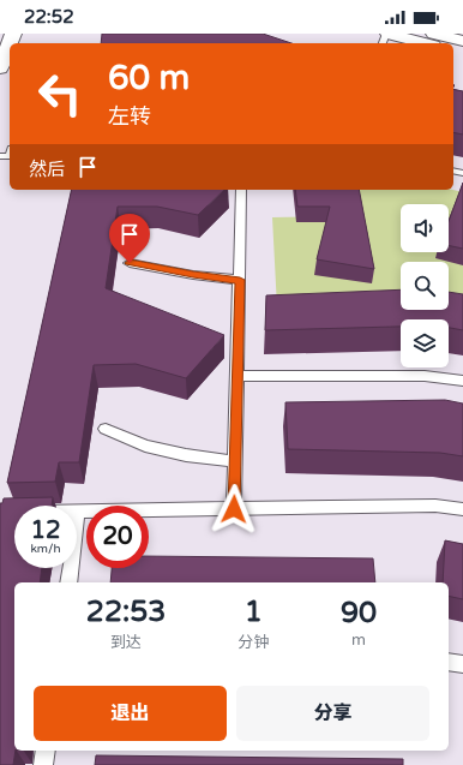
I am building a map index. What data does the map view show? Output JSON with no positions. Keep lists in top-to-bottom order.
{
  "page": {
    "status": "22:52",
    "turn": ["60 m", "左转"],
    "then": "然后",
    "speed": "12 km/h",
    "limit": "20",
    "eta": [
      "22:53",
      "到达",
      "1",
      "分钟",
      "90",
      "m"
    ],
    "buttons": ["退出", "分享"]
  }
}
